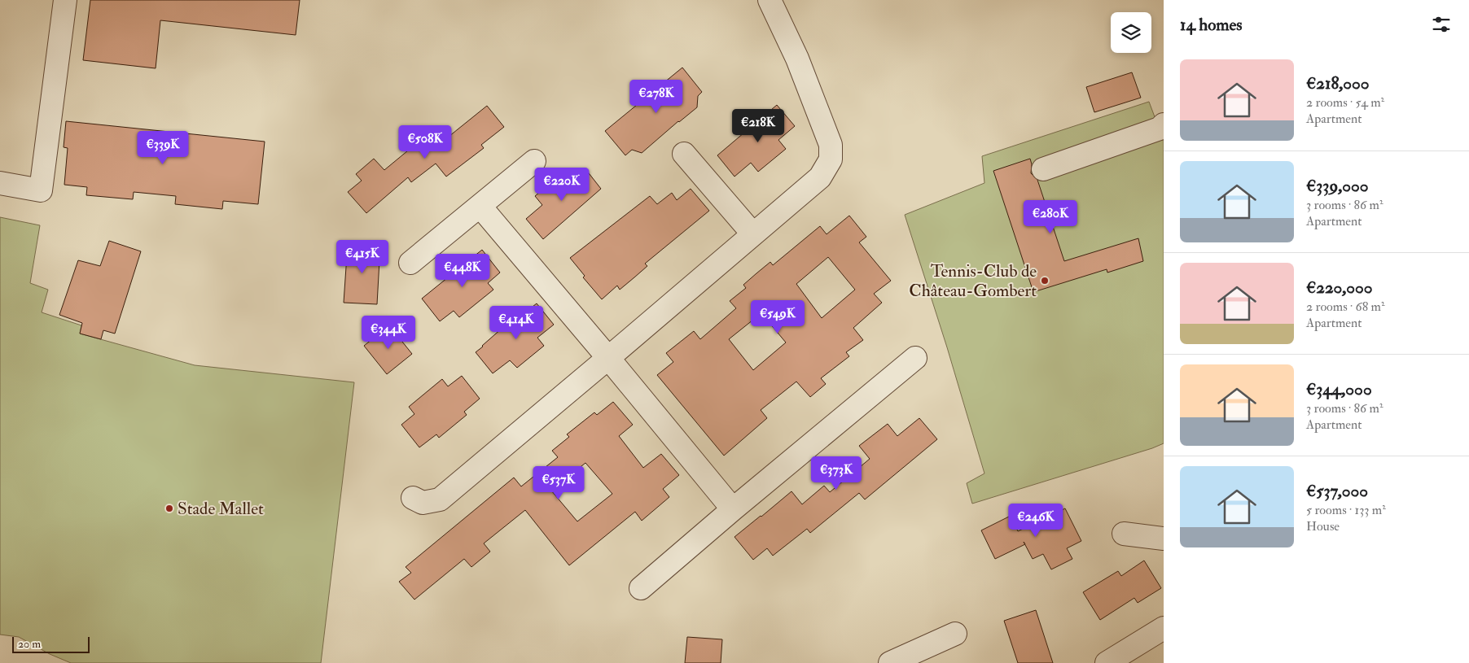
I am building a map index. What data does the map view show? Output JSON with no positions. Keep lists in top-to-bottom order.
{
  "places": ["Tennis-Club de Château-Gombert", "Stade Mallet"],
  "scale_bar": "20 m",
  "page": {
    "heading": "14 homes",
    "list": [
      {
        "name": "€218,000",
        "note": "2 rooms · 54 m² · Apartment"
      },
      {
        "name": "€339,000",
        "note": "3 rooms · 86 m² · Apartment"
      },
      {
        "name": "€220,000",
        "note": "2 rooms · 68 m² · Apartment"
      },
      {
        "name": "€344,000",
        "note": "3 rooms · 86 m² · Apartment"
      },
      {
        "name": "€537,000",
        "note": "5 rooms · 133 m² · House"
      }
    ],
    "price": [
      "€278K",
      "€218K",
      "€508K",
      "€339K",
      "€220K",
      "€280K",
      "€415K",
      "€448K",
      "€549K",
      "€414K",
      "€344K",
      "€373K",
      "€537K",
      "€246K"
    ],
    "scale": "20 m"
  }
}
